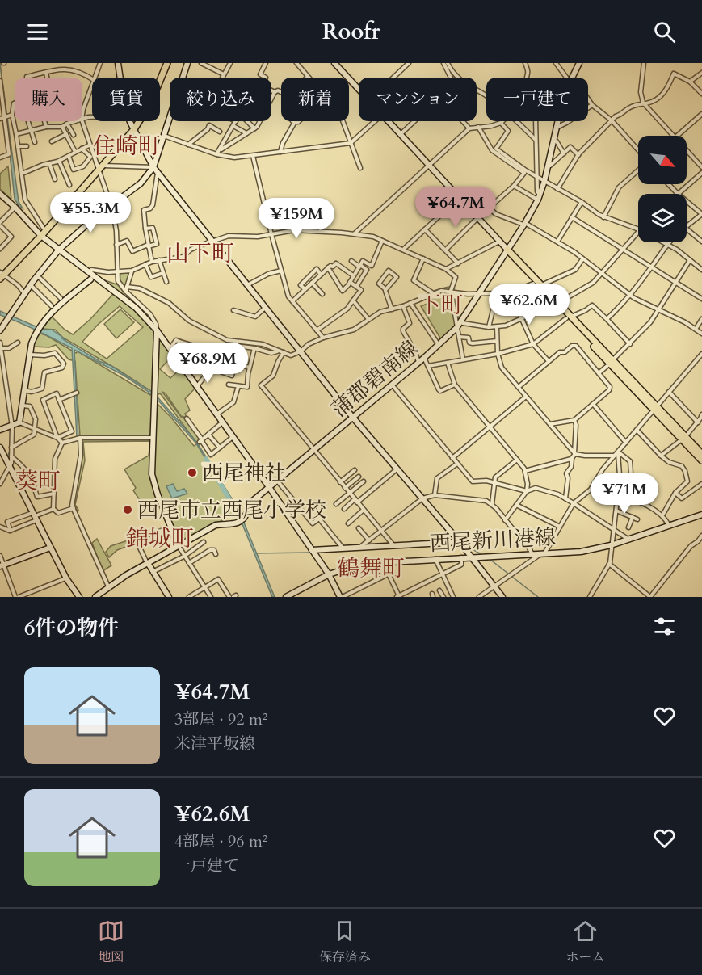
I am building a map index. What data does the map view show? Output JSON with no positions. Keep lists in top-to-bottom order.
{
  "streets": {
    "main road": ["蒲郡碧南線", "西尾新川港線"]
  },
  "districts": [
    "住崎町",
    "山下町",
    "下町",
    "葵町",
    "錦城町",
    "鶴舞町"
  ],
  "places": ["西尾神社", "西尾市立西尾小学校"],
  "north": "bottom right",
  "page": {
    "header": "Roofr",
    "chip": [
      "購入",
      "賃貸",
      "絞り込み",
      "新着",
      "マンション",
      "一戸建て"
    ],
    "price": [
      "¥64.7M",
      "¥55.3M",
      "¥159M",
      "¥62.6M",
      "¥68.9M",
      "¥71M"
    ],
    "heading": "6件の物件",
    "list": [
      {
        "name": "¥64.7M",
        "note": "3部屋 · 92 m² · 米津平坂線"
      },
      {
        "name": "¥62.6M",
        "note": "4部屋 · 96 m² · 一戸建て"
      }
    ],
    "tabs": ["地図", "保存済み", "ホーム"]
  }
}
